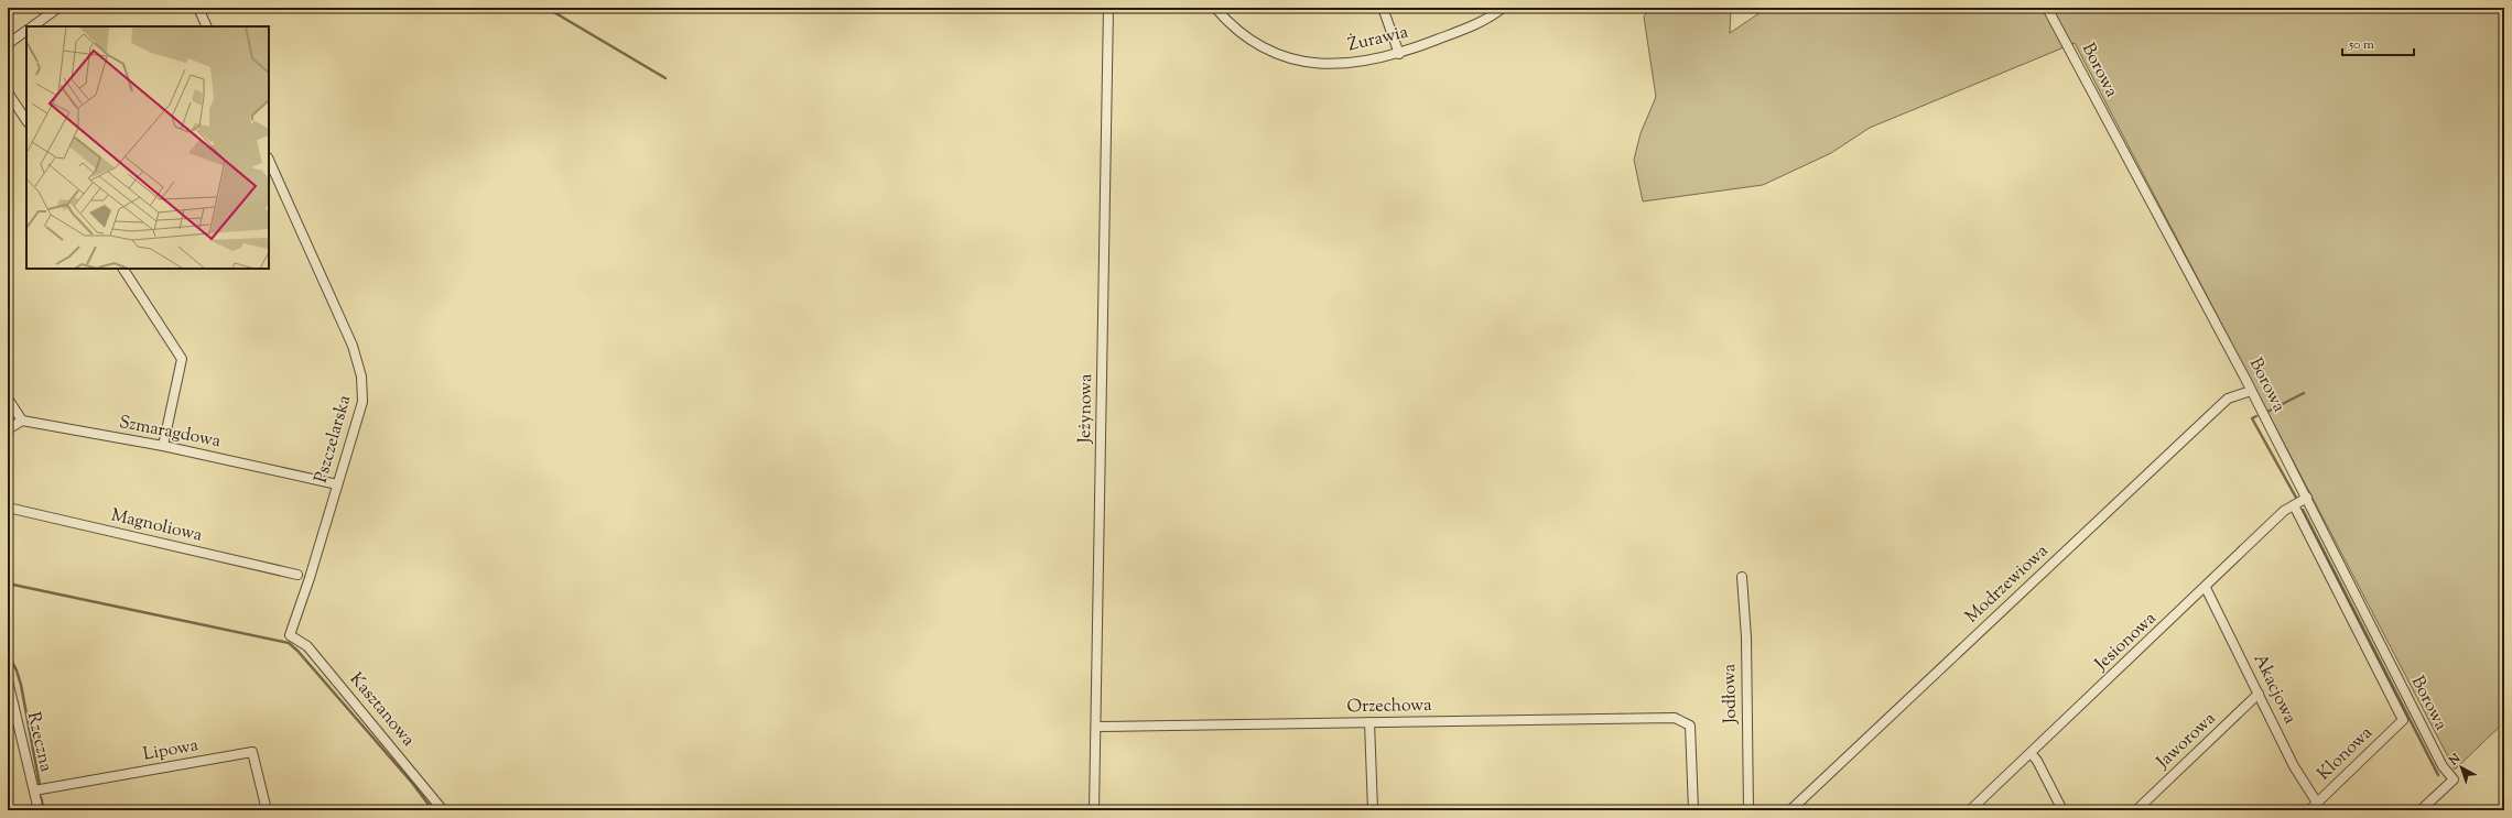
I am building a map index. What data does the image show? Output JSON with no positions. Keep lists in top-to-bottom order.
{
  "streets": {
    "street": [
      "Żurawia",
      "Borowa",
      "Jeżynowa",
      "Szmaragdowa",
      "Pszczelarska",
      "Magnoliowa",
      "Modrzewiowa",
      "Jesionowa",
      "Akacjowa",
      "Jodłowa",
      "Orzechowa",
      "Kasztanowa",
      "Jaworowa",
      "Rzeczna",
      "Lipowa",
      "Klonowa"
    ]
  },
  "crossings": [
    ["Borowa", "Modrzewiowa"],
    ["Borowa", "Jesionowa"],
    ["Borowa", "Klonowa"],
    ["Jeżynowa", "Orzechowa"],
    ["Szmaragdowa", "Pszczelarska"],
    ["Pszczelarska", "Kasztanowa"],
    ["Jesionowa", "Akacjowa"],
    ["Akacjowa", "Jaworowa"],
    ["Akacjowa", "Klonowa"],
    ["Rzeczna", "Lipowa"]
  ],
  "scale_bar": "50 m",
  "north": "top left"
}
